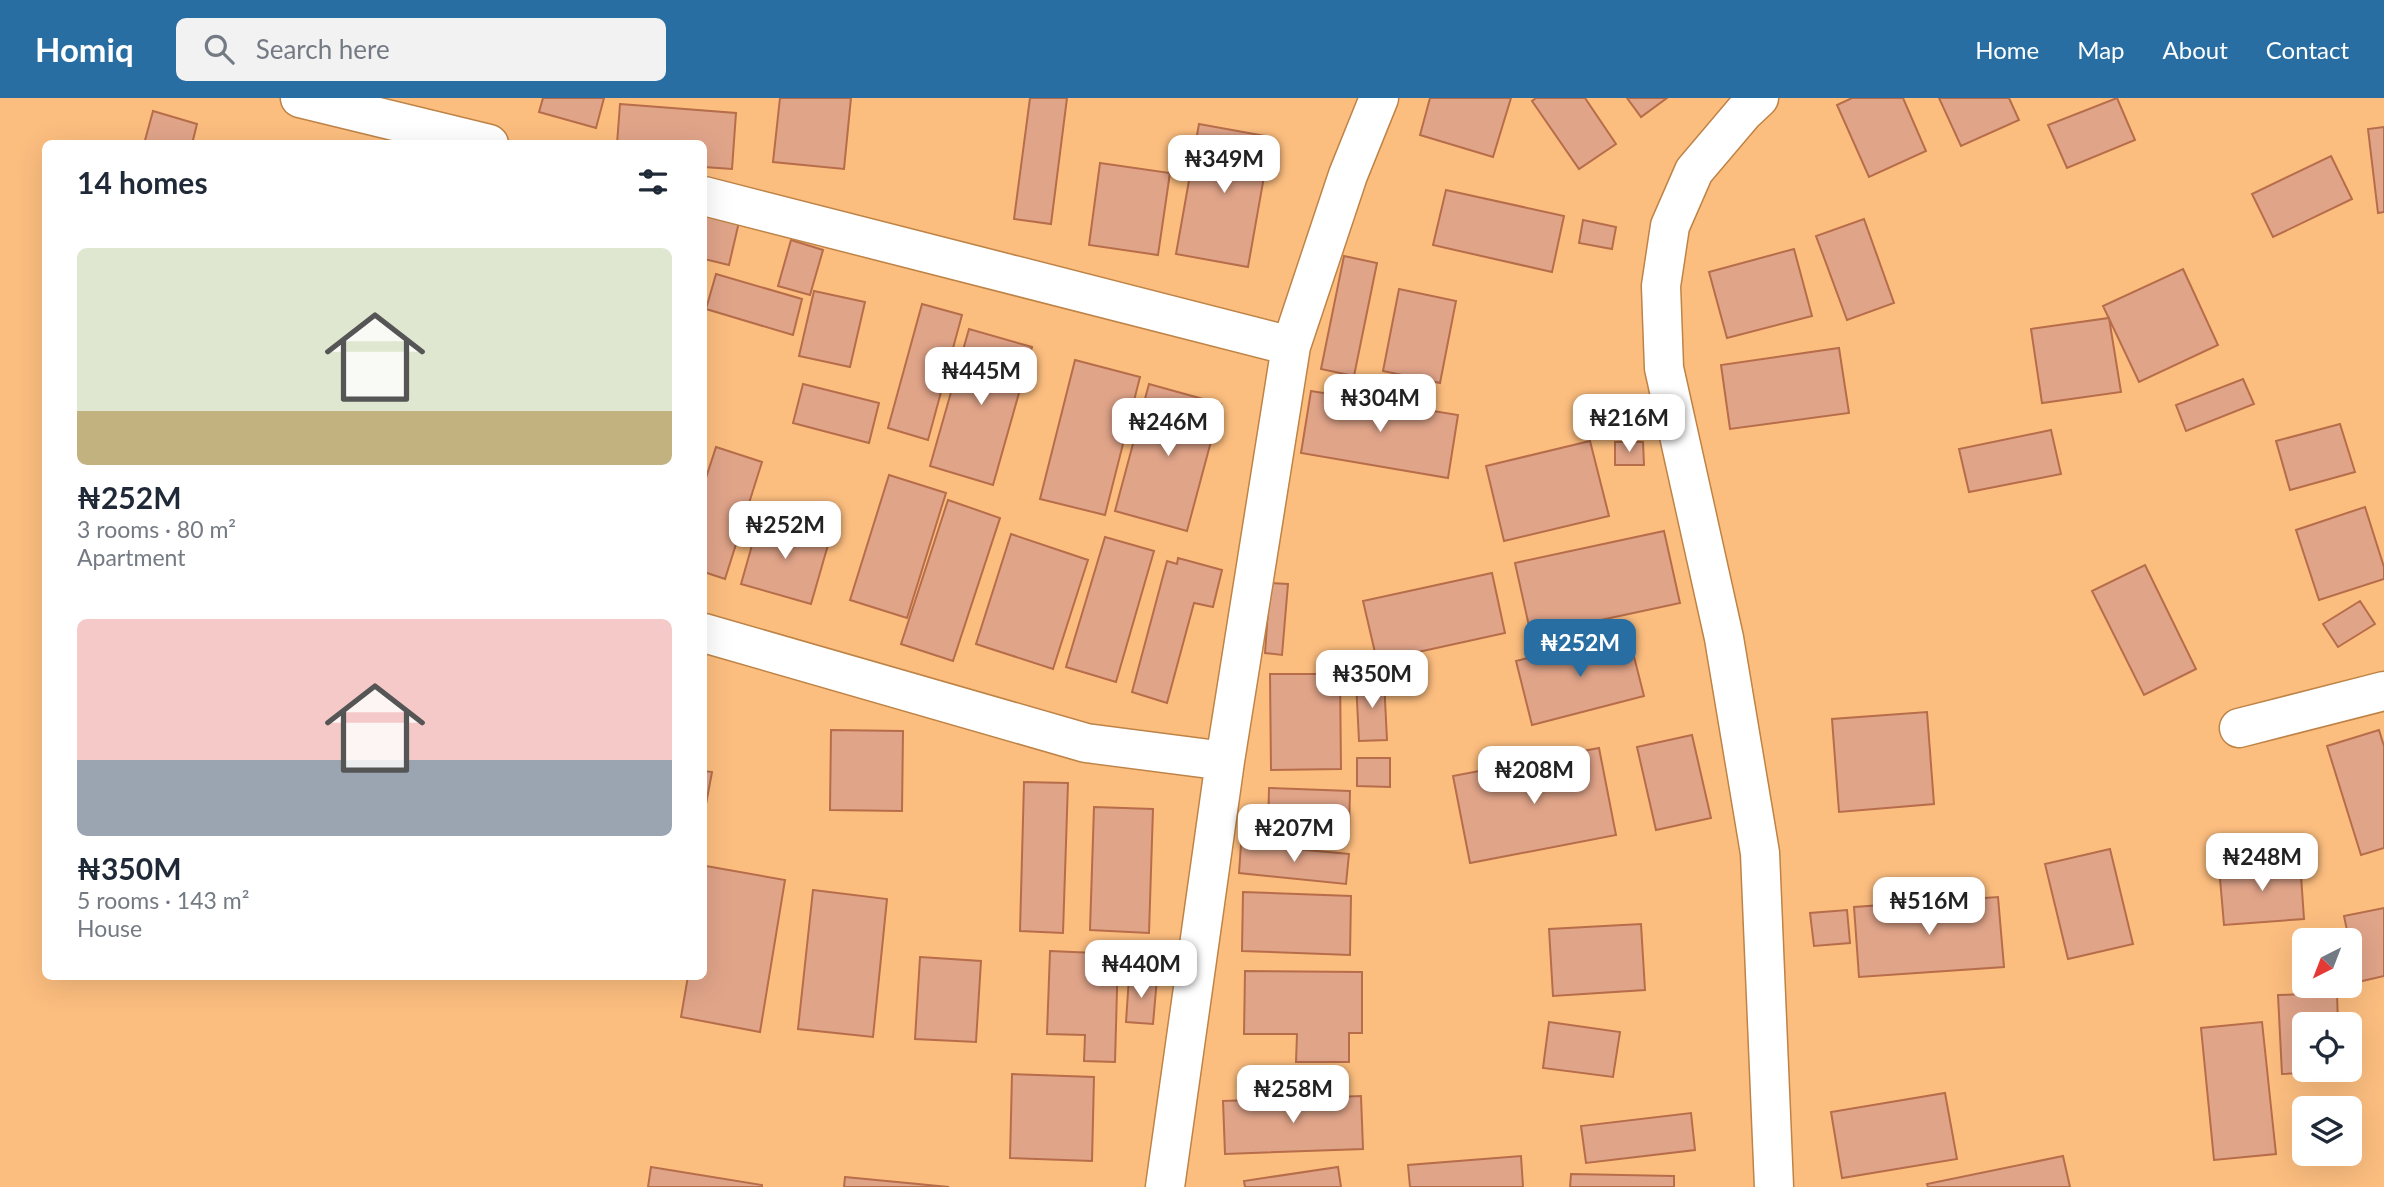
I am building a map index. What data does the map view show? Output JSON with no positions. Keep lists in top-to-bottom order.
{
  "north": "bottom left",
  "page": {
    "header": "Homiq",
    "search": "Search here",
    "nav": [
      "Home",
      "Map",
      "About",
      "Contact"
    ],
    "price": [
      "₦349M",
      "₦445M",
      "₦304M",
      "₦216M",
      "₦246M",
      "₦252M",
      "₦252M",
      "₦350M",
      "₦208M",
      "₦207M",
      "₦248M",
      "₦516M",
      "₦440M",
      "₦258M"
    ],
    "heading": "14 homes",
    "list": [
      {
        "name": "₦252M",
        "note": "3 rooms · 80 m² · Apartment"
      },
      {
        "name": "₦350M",
        "note": "5 rooms · 143 m² · House"
      }
    ]
  }
}
